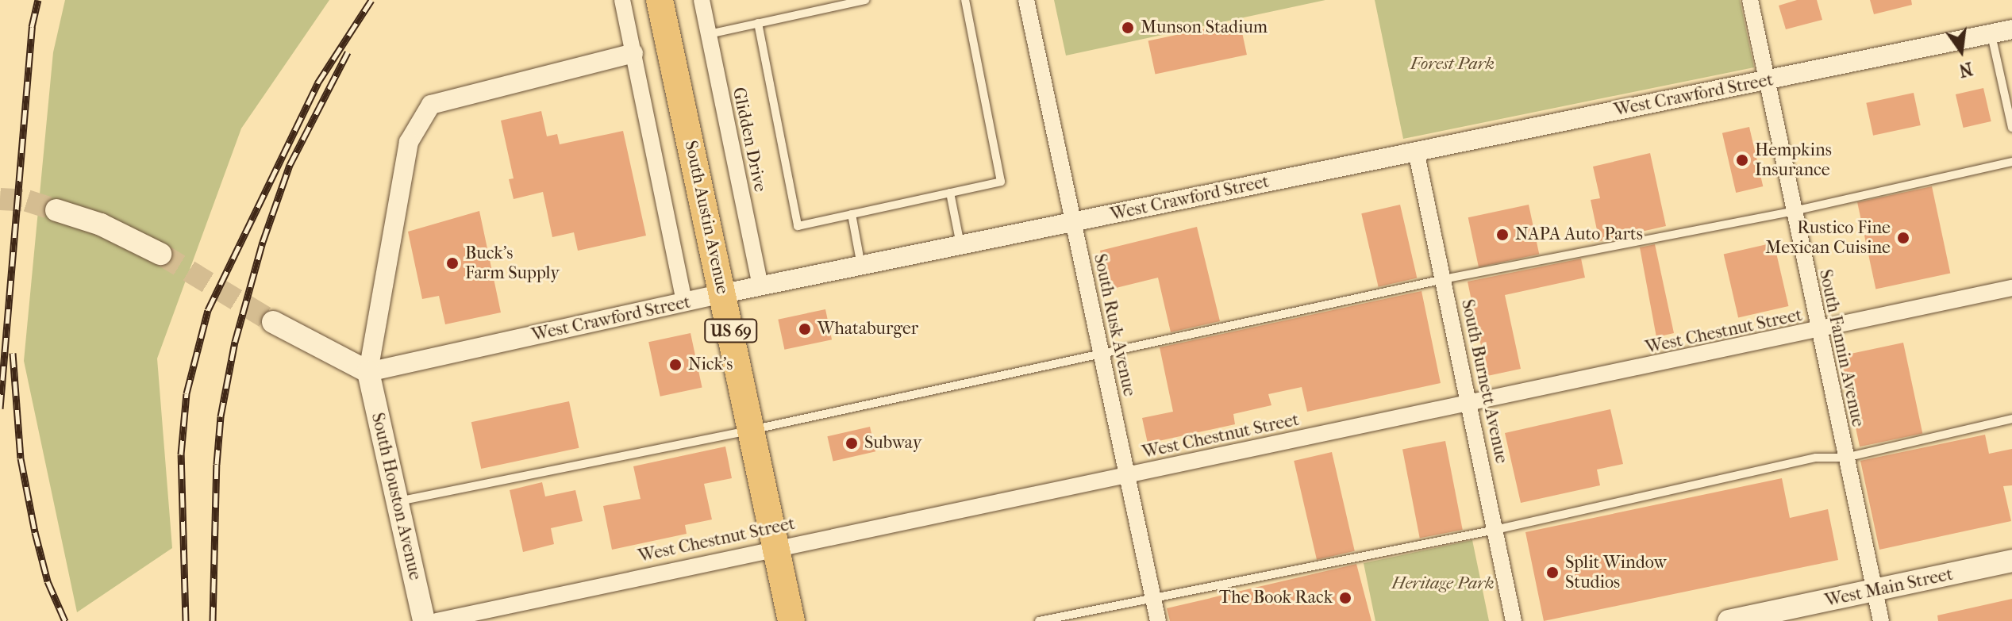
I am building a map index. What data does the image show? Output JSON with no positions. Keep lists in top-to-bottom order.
{
  "streets": {
    "highway": ["South Austin Avenue", "US 69"],
    "main road": ["South Houston Avenue", "West Main Street"],
    "street": [
      "West Crawford Street",
      "Glidden Drive",
      "South Rusk Avenue",
      "West Chestnut Street",
      "South Fannin Avenue",
      "South Burnett Avenue"
    ]
  },
  "crossings": [
    ["West Crawford Street", "Glidden Drive"],
    ["West Crawford Street", "South Austin Avenue"],
    ["West Crawford Street", "South Rusk Avenue"],
    ["West Crawford Street", "South Fannin Avenue"],
    ["West Crawford Street", "South Burnett Avenue"],
    ["West Crawford Street", "South Houston Avenue"],
    ["South Austin Avenue", "West Chestnut Street"],
    ["South Rusk Avenue", "West Chestnut Street"],
    ["West Chestnut Street", "South Fannin Avenue"],
    ["West Chestnut Street", "South Burnett Avenue"],
    ["South Fannin Avenue", "West Main Street"]
  ],
  "parks": ["Forest Park", "Heritage Park"],
  "places": [
    "Munson Stadium",
    "Hempkins Insurance",
    "NAPA Auto Parts",
    "Rustico Fine Mexican Cuisine",
    "Buck's Farm Supply",
    "Whataburger",
    "Nick's",
    "Subway",
    "Split Window Studios",
    "The Book Rack"
  ],
  "north": "bottom"
}
